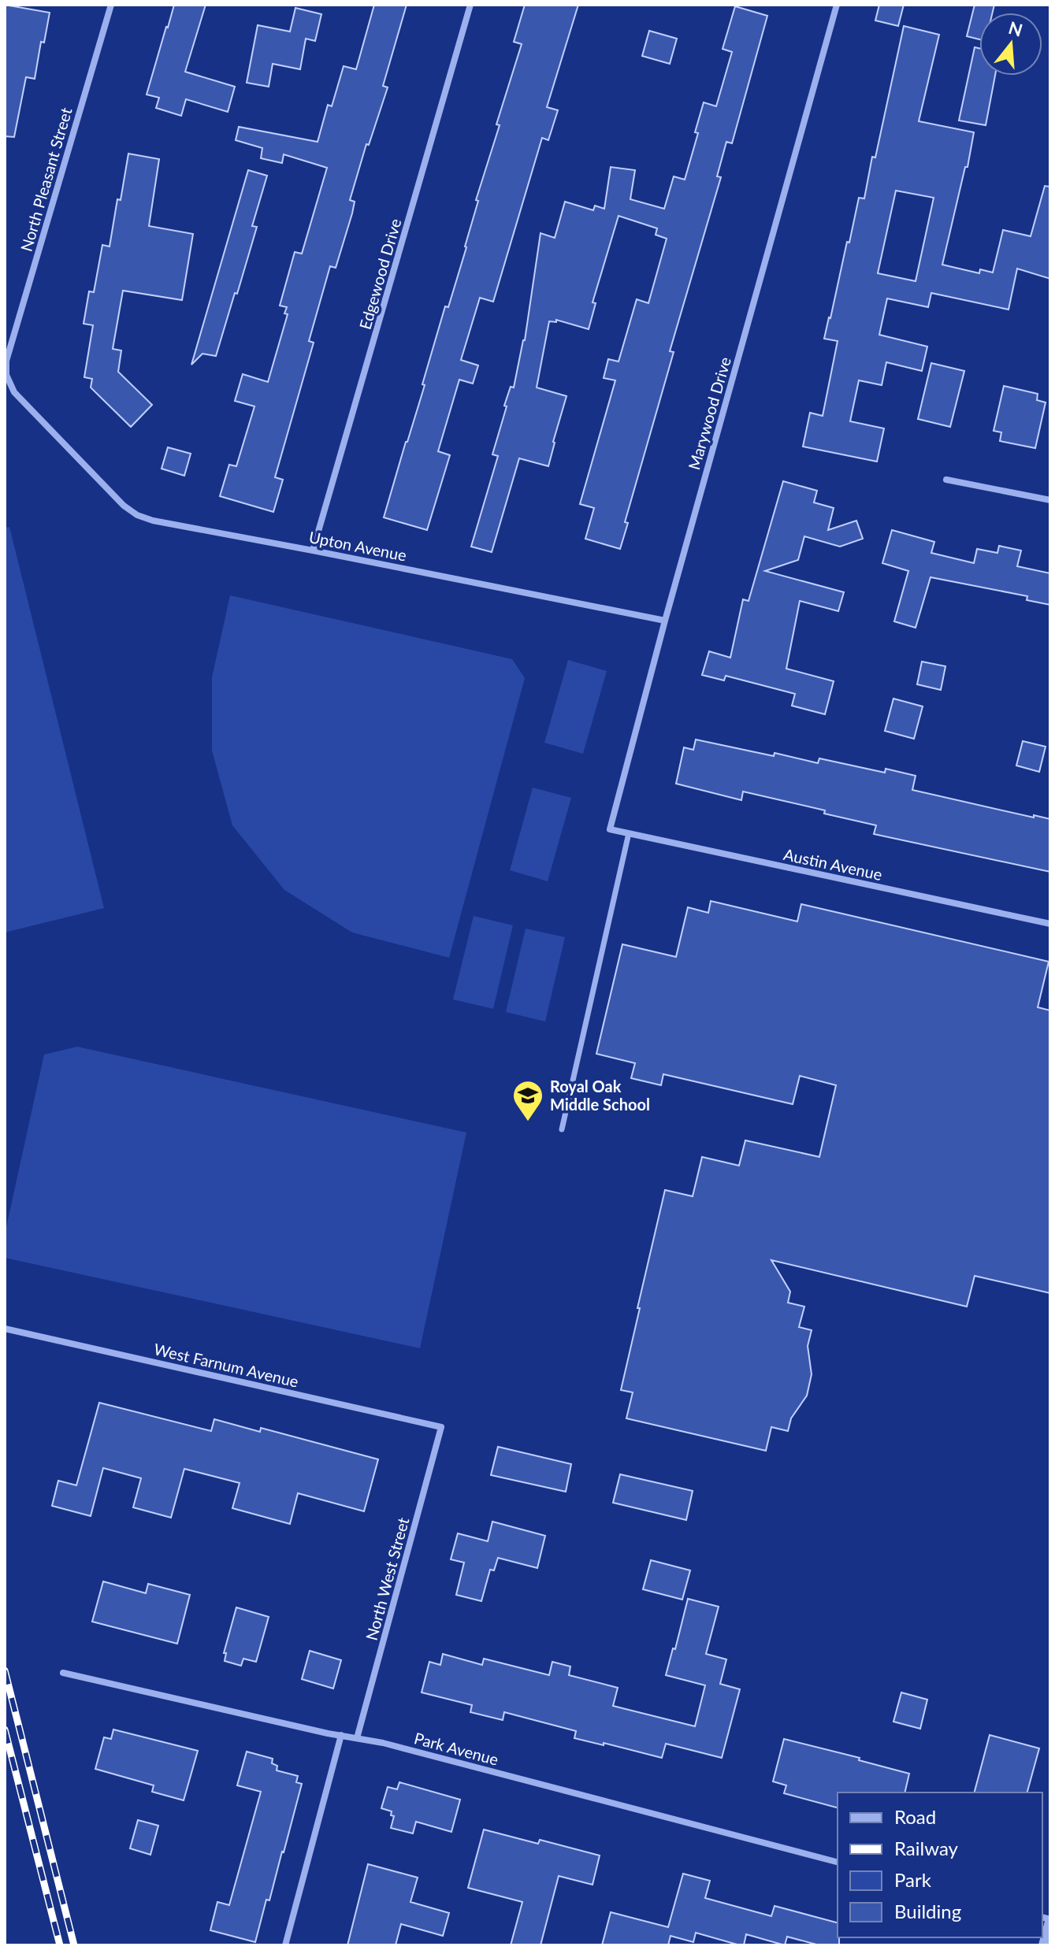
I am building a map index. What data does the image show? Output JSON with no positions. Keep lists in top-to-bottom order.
{
  "streets": {
    "street": [
      "North Pleasant Street",
      "Edgewood Drive",
      "Marywood Drive",
      "Upton Avenue",
      "Austin Avenue",
      "West Farnum Avenue",
      "North West Street",
      "Park Avenue"
    ]
  },
  "crossings": [
    ["North Pleasant Street", "Upton Avenue"],
    ["Edgewood Drive", "Upton Avenue"],
    ["Marywood Drive", "Upton Avenue"],
    ["Marywood Drive", "Austin Avenue"],
    ["West Farnum Avenue", "North West Street"],
    ["North West Street", "Park Avenue"]
  ],
  "places": {
    "school or university": ["Royal Oak Middle School"]
  },
  "legend": [
    "Road",
    "Railway",
    "Park",
    "Building"
  ],
  "north": "top"
}
